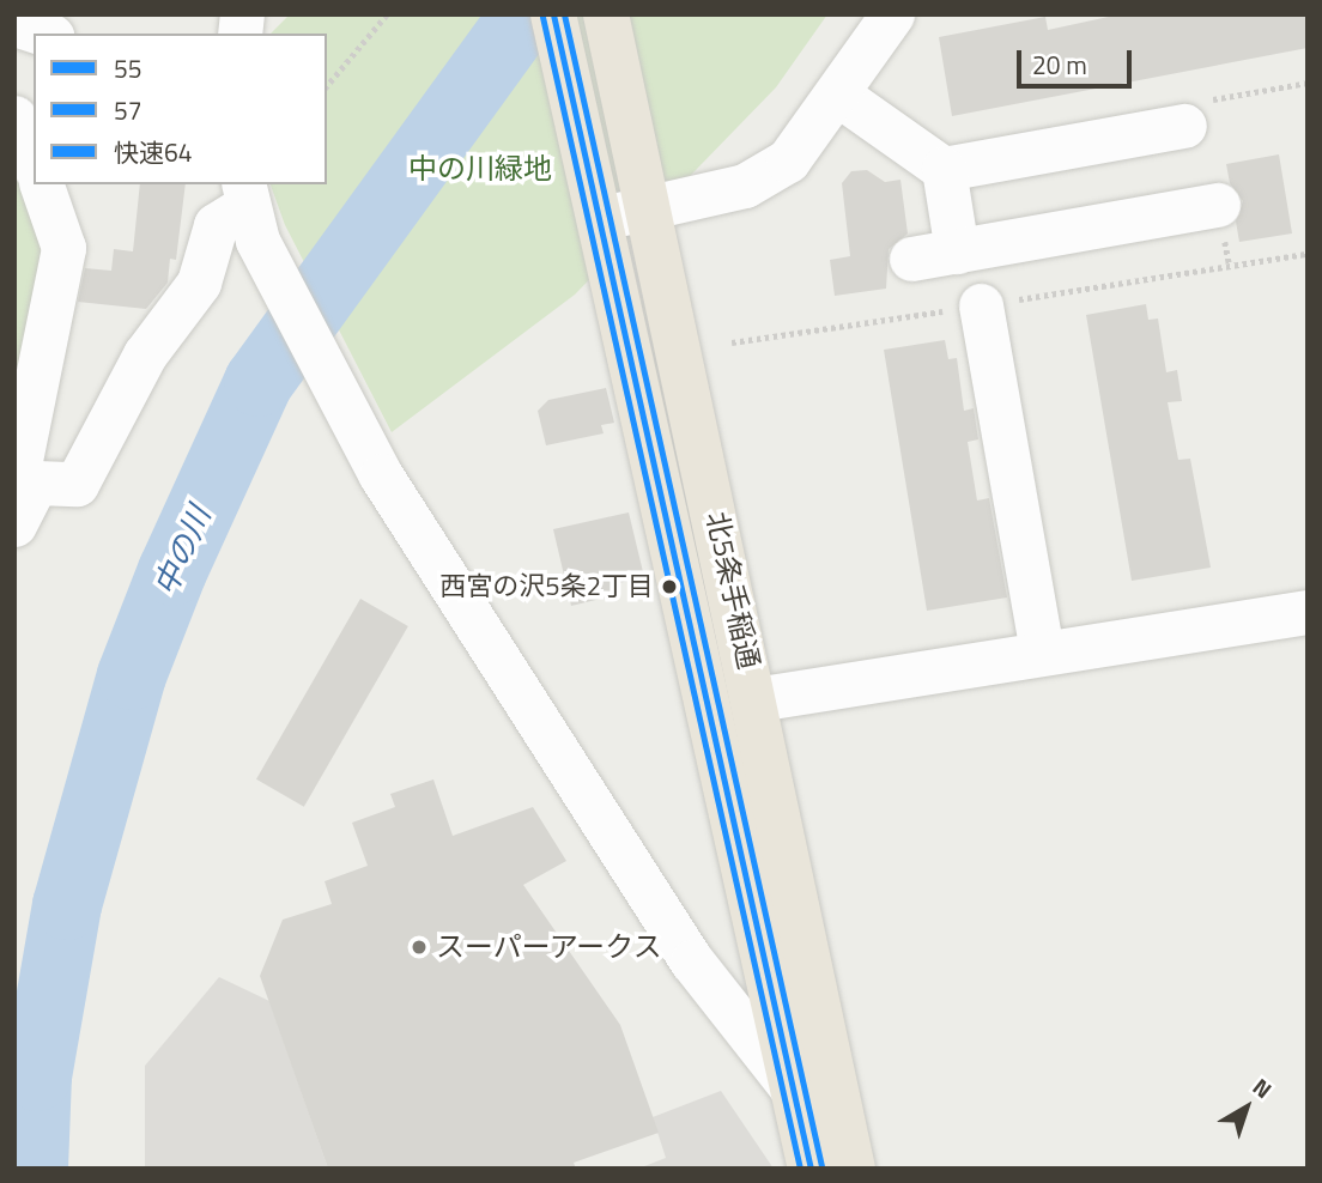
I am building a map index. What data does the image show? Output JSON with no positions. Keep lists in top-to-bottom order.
{
  "streets": {
    "highway": ["北5条手稲通"]
  },
  "water": ["中の川"],
  "parks": ["中の川緑地"],
  "places": ["西宮の沢5条2丁目", "スーパーアークス"],
  "lines": ["transit line 55", "transit line 快速64", "transit line 57"],
  "legend": ["55", "57", "快速64"],
  "scale_bar": "20 m",
  "north": "top right"
}
